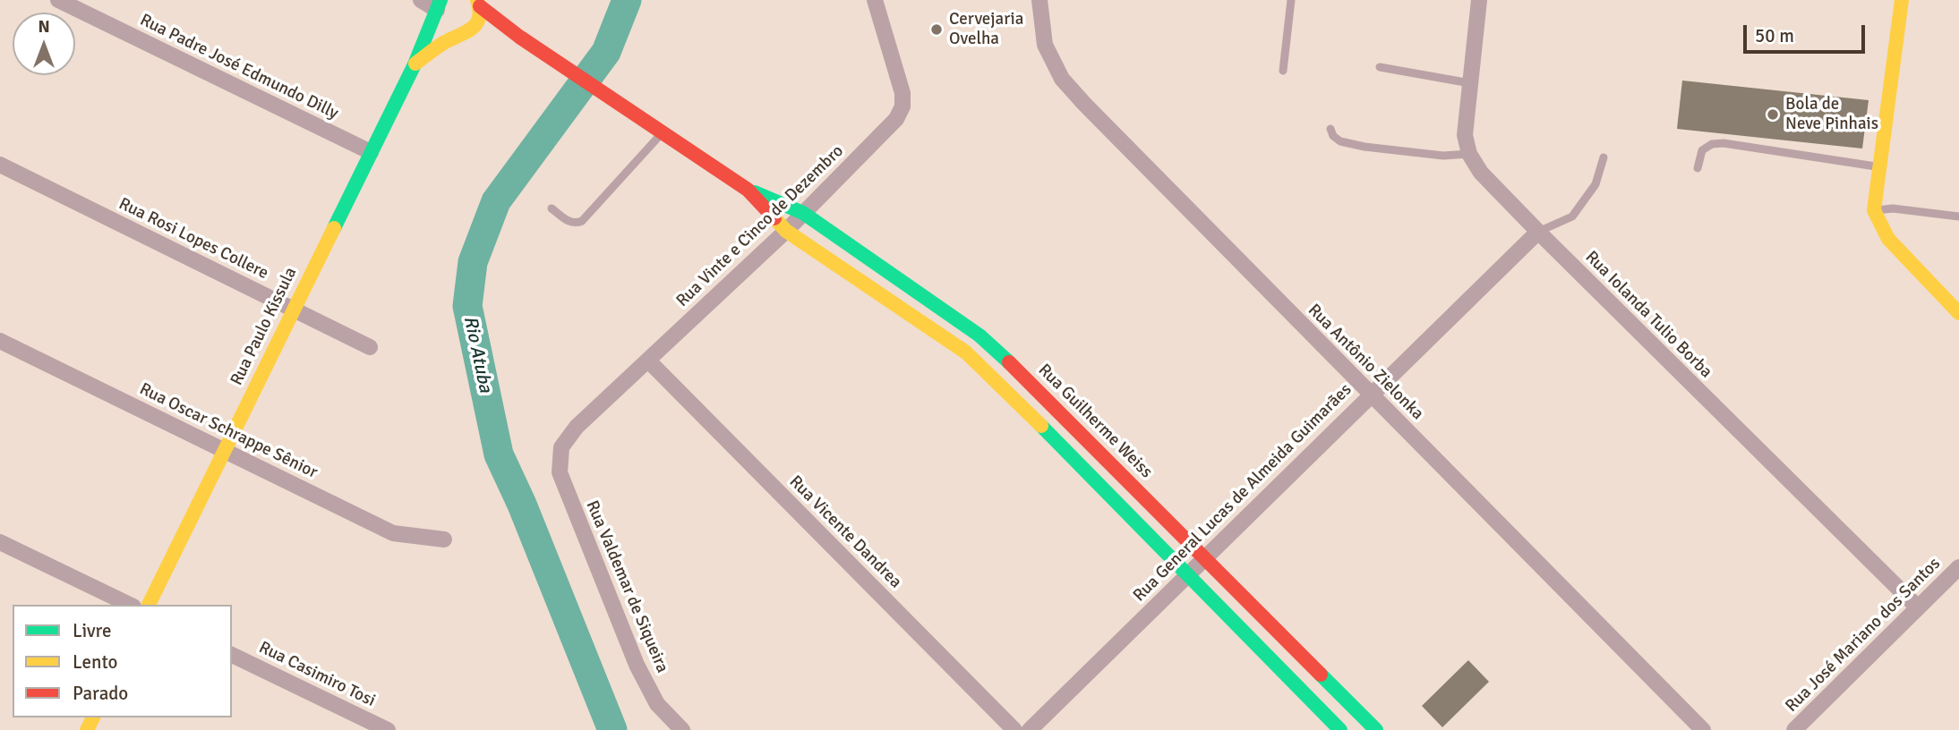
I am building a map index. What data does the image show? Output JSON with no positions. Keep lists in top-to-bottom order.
{
  "streets": {
    "street": [
      "Rua Padre José Edmundo Dilly",
      "Rua Vinte e Cinco de Dezembro",
      "Rua Rosi Lopes Collere",
      "Rua Iolanda Tulio Borba",
      "Rua Paulo Kissula",
      "Rua Antônio Zielonka",
      "Rua Guilherme Weiss",
      "Rua Oscar Schrappe Sênior",
      "Rua General Lucas de Almeida Guimarães",
      "Rua Vicente Dandrea",
      "Rua Valdemar de Siqueira",
      "Rua José Mariano dos Santos",
      "Rua Casimiro Tosi"
    ]
  },
  "crossings": [
    ["Rua Padre José Edmundo Dilly", "Rua Paulo Kissula"],
    ["Rua Vinte e Cinco de Dezembro", "Rua Guilherme Weiss"],
    ["Rua Vinte e Cinco de Dezembro", "Rua Vicente Dandrea"],
    ["Rua Vinte e Cinco de Dezembro", "Rua Valdemar de Siqueira"],
    ["Rua Rosi Lopes Collere", "Rua Paulo Kissula"],
    ["Rua Iolanda Tulio Borba", "Rua General Lucas de Almeida Guimarães"],
    ["Rua Iolanda Tulio Borba", "Rua José Mariano dos Santos"],
    ["Rua Paulo Kissula", "Rua Oscar Schrappe Sênior"],
    ["Rua Antônio Zielonka", "Rua General Lucas de Almeida Guimarães"],
    ["Rua Guilherme Weiss", "Rua General Lucas de Almeida Guimarães"]
  ],
  "water": ["Rio Atuba"],
  "places": ["Cervejaria Ovelha", "Bola de Neve Pinhais"],
  "legend": ["Livre", "Lento", "Parado"],
  "scale_bar": "50 m",
  "north": "top"
}
